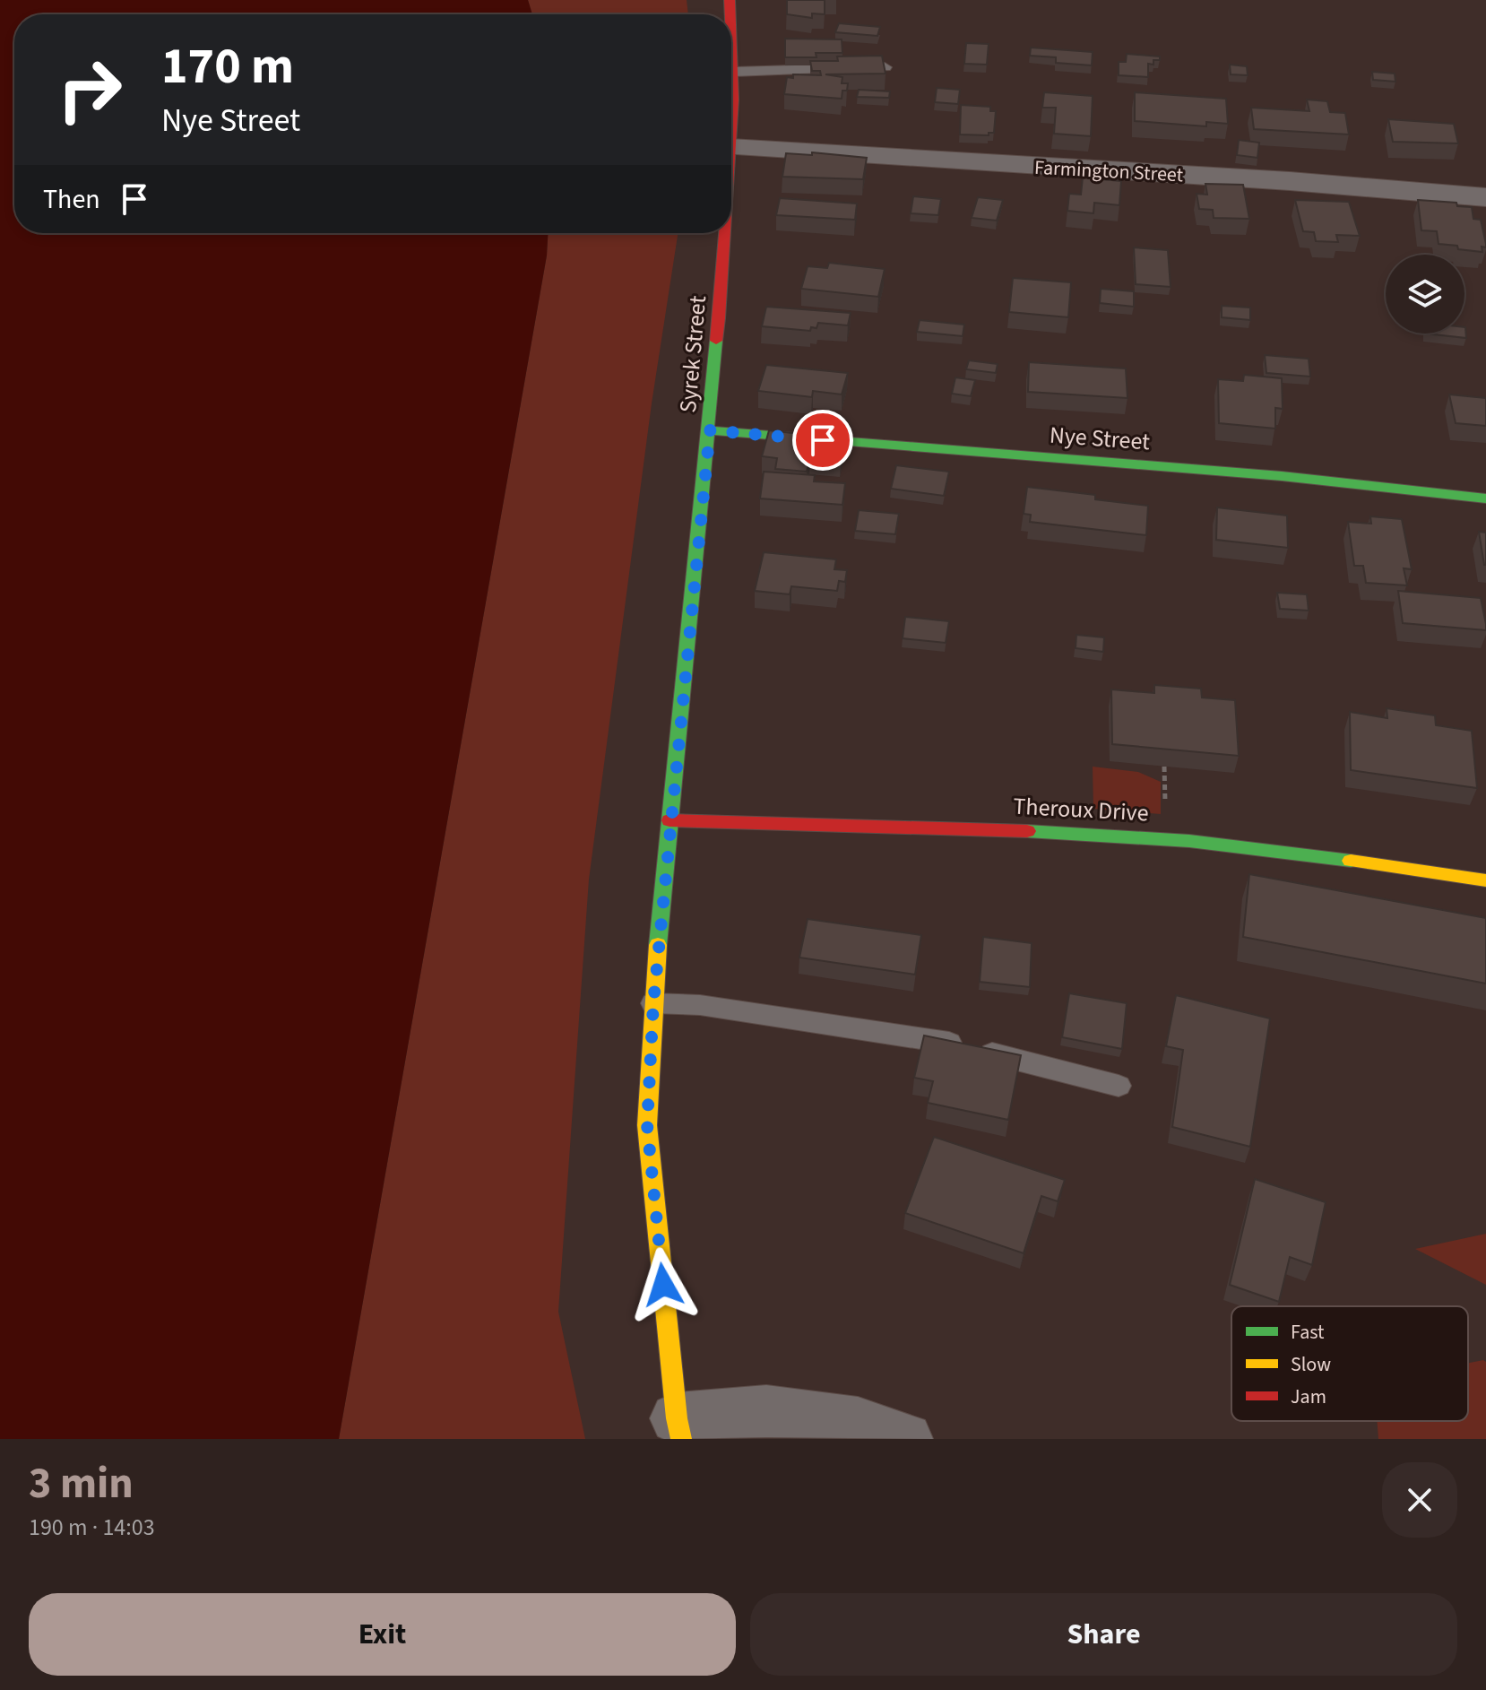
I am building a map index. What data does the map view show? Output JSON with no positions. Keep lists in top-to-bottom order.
{
  "streets": {
    "main road": ["Syrek Street", "Nye Street", "Theroux Drive"],
    "street": ["Farmington Street"]
  },
  "crossings": [
    ["Syrek Street", "Nye Street"],
    ["Syrek Street", "Theroux Drive"]
  ],
  "legend": ["Fast", "Slow", "Jam"],
  "page": {
    "turn": ["170 m", "Nye Street"],
    "then": "Then",
    "heading": ["3 min", "190 m · 14:03"],
    "buttons": ["Exit", "Share"]
  }
}
